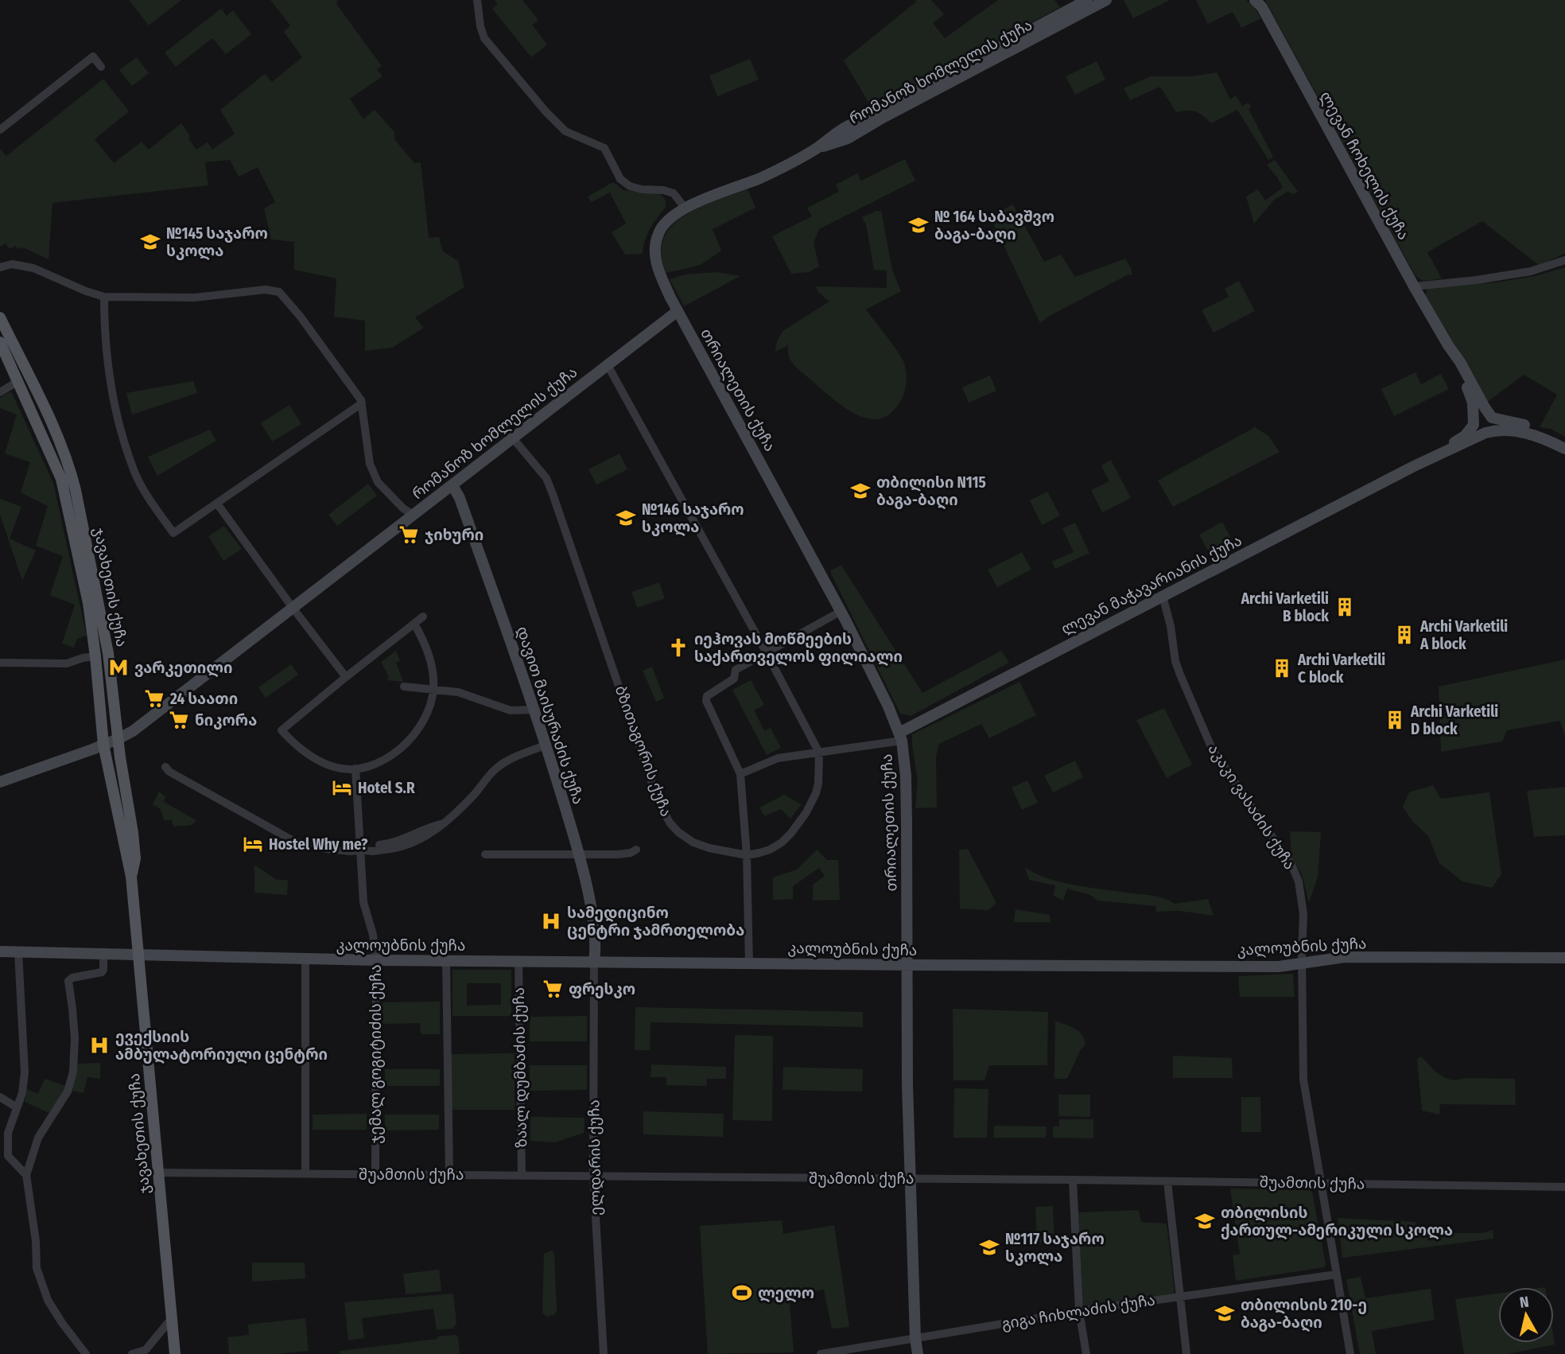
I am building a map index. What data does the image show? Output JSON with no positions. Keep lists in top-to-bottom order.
{
  "streets": {
    "main road": ["ჯავახეთის ქუჩა"],
    "street": [
      "რომანოზ ხომლელის ქუჩა",
      "ლევან ჩოხელის ქუჩა",
      "თრიალეთის ქუჩა",
      "ლევან მაჭავარიანის ქუჩა",
      "დავით მაისურაძის ქუჩა",
      "ბზითაგორის ქუჩა",
      "აკაკი ვასაძის ქუჩა",
      "კალოუბნის ქუჩა",
      "ჯემალ გოგიტიძის ქუჩა",
      "ზაალ დუმბაძის ქუჩა",
      "ელდარის ქუჩა",
      "შუამთის ქუჩა",
      "გიგა ჩიხლაძის ქუჩა"
    ]
  },
  "crossings": [
    ["რომანოზ ხომლელის ქუჩა", "თრიალეთის ქუჩა"],
    ["რომანოზ ხომლელის ქუჩა", "ჯავახეთის ქუჩა"],
    ["რომანოზ ხომლელის ქუჩა", "დავით მაისურაძის ქუჩა"],
    ["რომანოზ ხომლელის ქუჩა", "ბზითაგორის ქუჩა"],
    ["ლევან ჩოხელის ქუჩა", "ლევან მაჭავარიანის ქუჩა"],
    ["თრიალეთის ქუჩა", "ლევან მაჭავარიანის ქუჩა"],
    ["თრიალეთის ქუჩა", "კალოუბნის ქუჩა"],
    ["თრიალეთის ქუჩა", "შუამთის ქუჩა"],
    ["თრიალეთის ქუჩა", "გიგა ჩიხლაძის ქუჩა"],
    ["ლევან მაჭავარიანის ქუჩა", "ბზითაგორის ქუჩა"],
    ["ლევან მაჭავარიანის ქუჩა", "აკაკი ვასაძის ქუჩა"],
    ["ჯავახეთის ქუჩა", "კალოუბნის ქუჩა"],
    ["ჯავახეთის ქუჩა", "შუამთის ქუჩა"],
    ["დავით მაისურაძის ქუჩა", "კალოუბნის ქუჩა"],
    ["დავით მაისურაძის ქუჩა", "ელდარის ქუჩა"],
    ["აკაკი ვასაძის ქუჩა", "კალოუბნის ქუჩა"],
    ["აკაკი ვასაძის ქუჩა", "შუამთის ქუჩა"],
    ["აკაკი ვასაძის ქუჩა", "გიგა ჩიხლაძის ქუჩა"],
    ["კალოუბნის ქუჩა", "ჯემალ გოგიტიძის ქუჩა"],
    ["კალოუბნის ქუჩა", "ზაალ დუმბაძის ქუჩა"],
    ["კალოუბნის ქუჩა", "ელდარის ქუჩა"],
    ["ჯემალ გოგიტიძის ქუჩა", "შუამთის ქუჩა"],
    ["ზაალ დუმბაძის ქუჩა", "შუამთის ქუჩა"],
    ["ელდარის ქუჩა", "შუამთის ქუჩა"]
  ],
  "places": {
    "school or university": [
      "№ 164 საბავშვო ბაგა-ბაღი",
      "№145 საჯარო სკოლა",
      "თბილისი N115 ბაგა-ბაღი",
      "№146 საჯარო სკოლა",
      "თბილისის ქართულ-ამერიკული სკოლა",
      "№117 საჯარო სკოლა",
      "თბილისის 210-ე ბაგა-ბაღი"
    ],
    "supermarket": [
      "ჯიხური",
      "24 საათი",
      "ნიკორა",
      "ფრესკო"
    ],
    "building": [
      "Archi Varketili B block",
      "Archi Varketili A block",
      "Archi Varketili C block",
      "Archi Varketili D block"
    ],
    "church": ["იეჰოვას მოწმეების საქართველოს ფილიალი"],
    "metro station": ["ვარკეთილი"],
    "hotel": ["Hotel S.R", "Hostel Why me?"],
    "hospital": ["სამედიცინო ცენტრი ჯამრთელობა", "ევექსიის ამბულატორიული ცენტრი"],
    "sports": ["ლელო"]
  },
  "north": "top"
}
